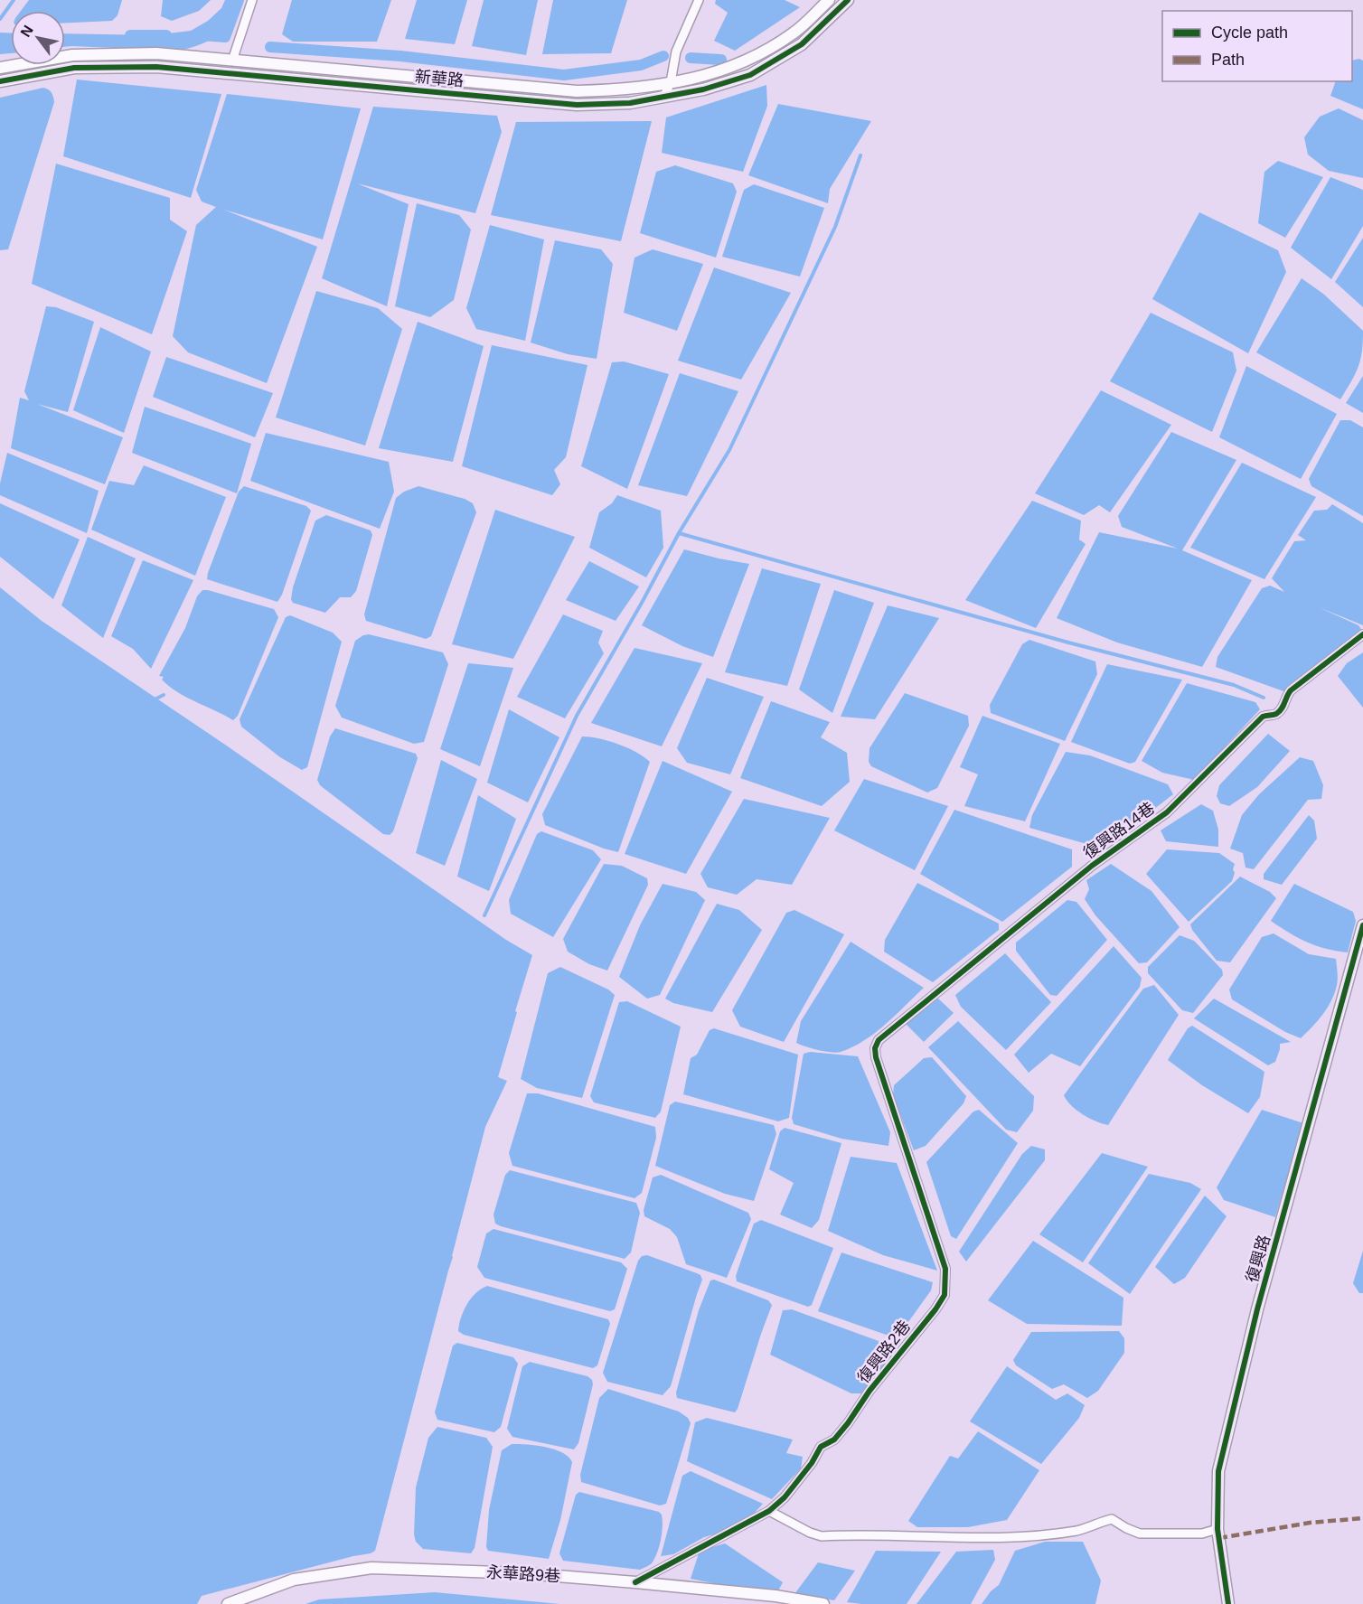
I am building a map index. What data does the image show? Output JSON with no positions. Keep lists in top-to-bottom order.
{
  "streets": {
    "street": [
      "新華路",
      "復興路14巷",
      "復興路",
      "復興路2巷",
      "永華路9巷"
    ]
  },
  "crossings": [
    ["復興路14巷", "復興路2巷"],
    ["復興路2巷", "永華路9巷"]
  ],
  "legend": ["Cycle path", "Path"],
  "north": "top left"
}
